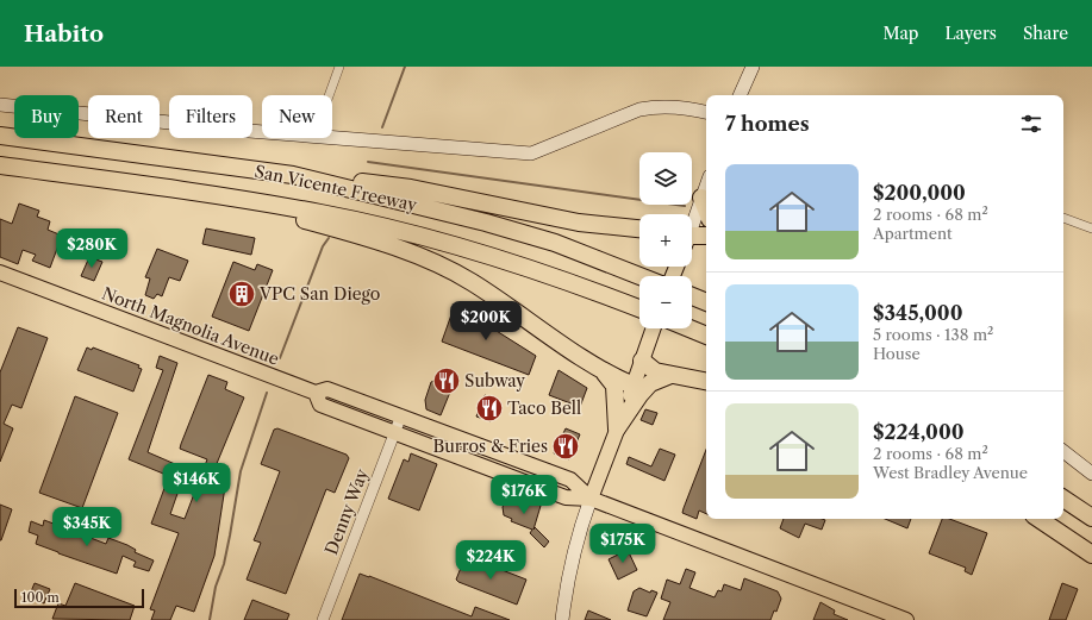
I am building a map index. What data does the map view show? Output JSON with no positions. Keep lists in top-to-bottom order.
{
  "streets": {
    "highway": ["San Vicente Freeway"],
    "main road": ["North Magnolia Avenue"],
    "street": ["Denny Way"]
  },
  "crossings": [
    ["North Magnolia Avenue", "Denny Way"]
  ],
  "places": {
    "building": ["VPC San Diego"],
    "restaurant": ["Subway", "Taco Bell", "Burros & Fries"]
  },
  "scale_bar": "100 m",
  "page": {
    "header": "Habito",
    "nav": ["Map", "Layers", "Share"],
    "chip": [
      "Buy",
      "Rent",
      "Filters",
      "New"
    ],
    "heading": "7 homes",
    "map_buttons": ["+", "−"],
    "list": [
      {
        "name": "$200,000",
        "note": "2 rooms · 68 m² · Apartment"
      },
      {
        "name": "$345,000",
        "note": "5 rooms · 138 m² · House"
      },
      {
        "name": "$224,000",
        "note": "2 rooms · 68 m² · West Bradley Avenue"
      }
    ],
    "price": [
      "$280K",
      "$200K",
      "$146K",
      "$176K",
      "$345K",
      "$175K",
      "$224K"
    ],
    "scale": "100 m"
  }
}
